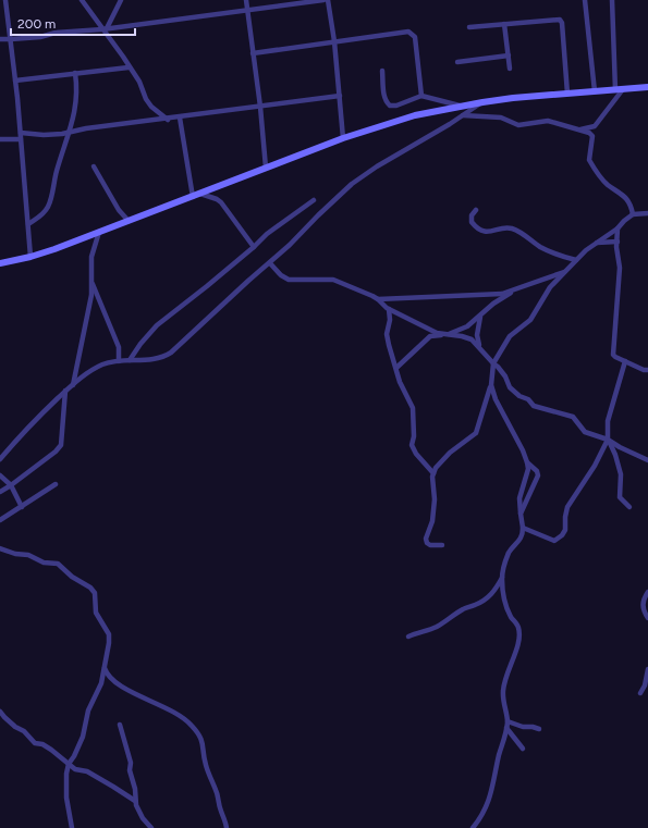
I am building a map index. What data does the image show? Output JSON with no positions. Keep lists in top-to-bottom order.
{
  "scale_bar": "200 m"
}
